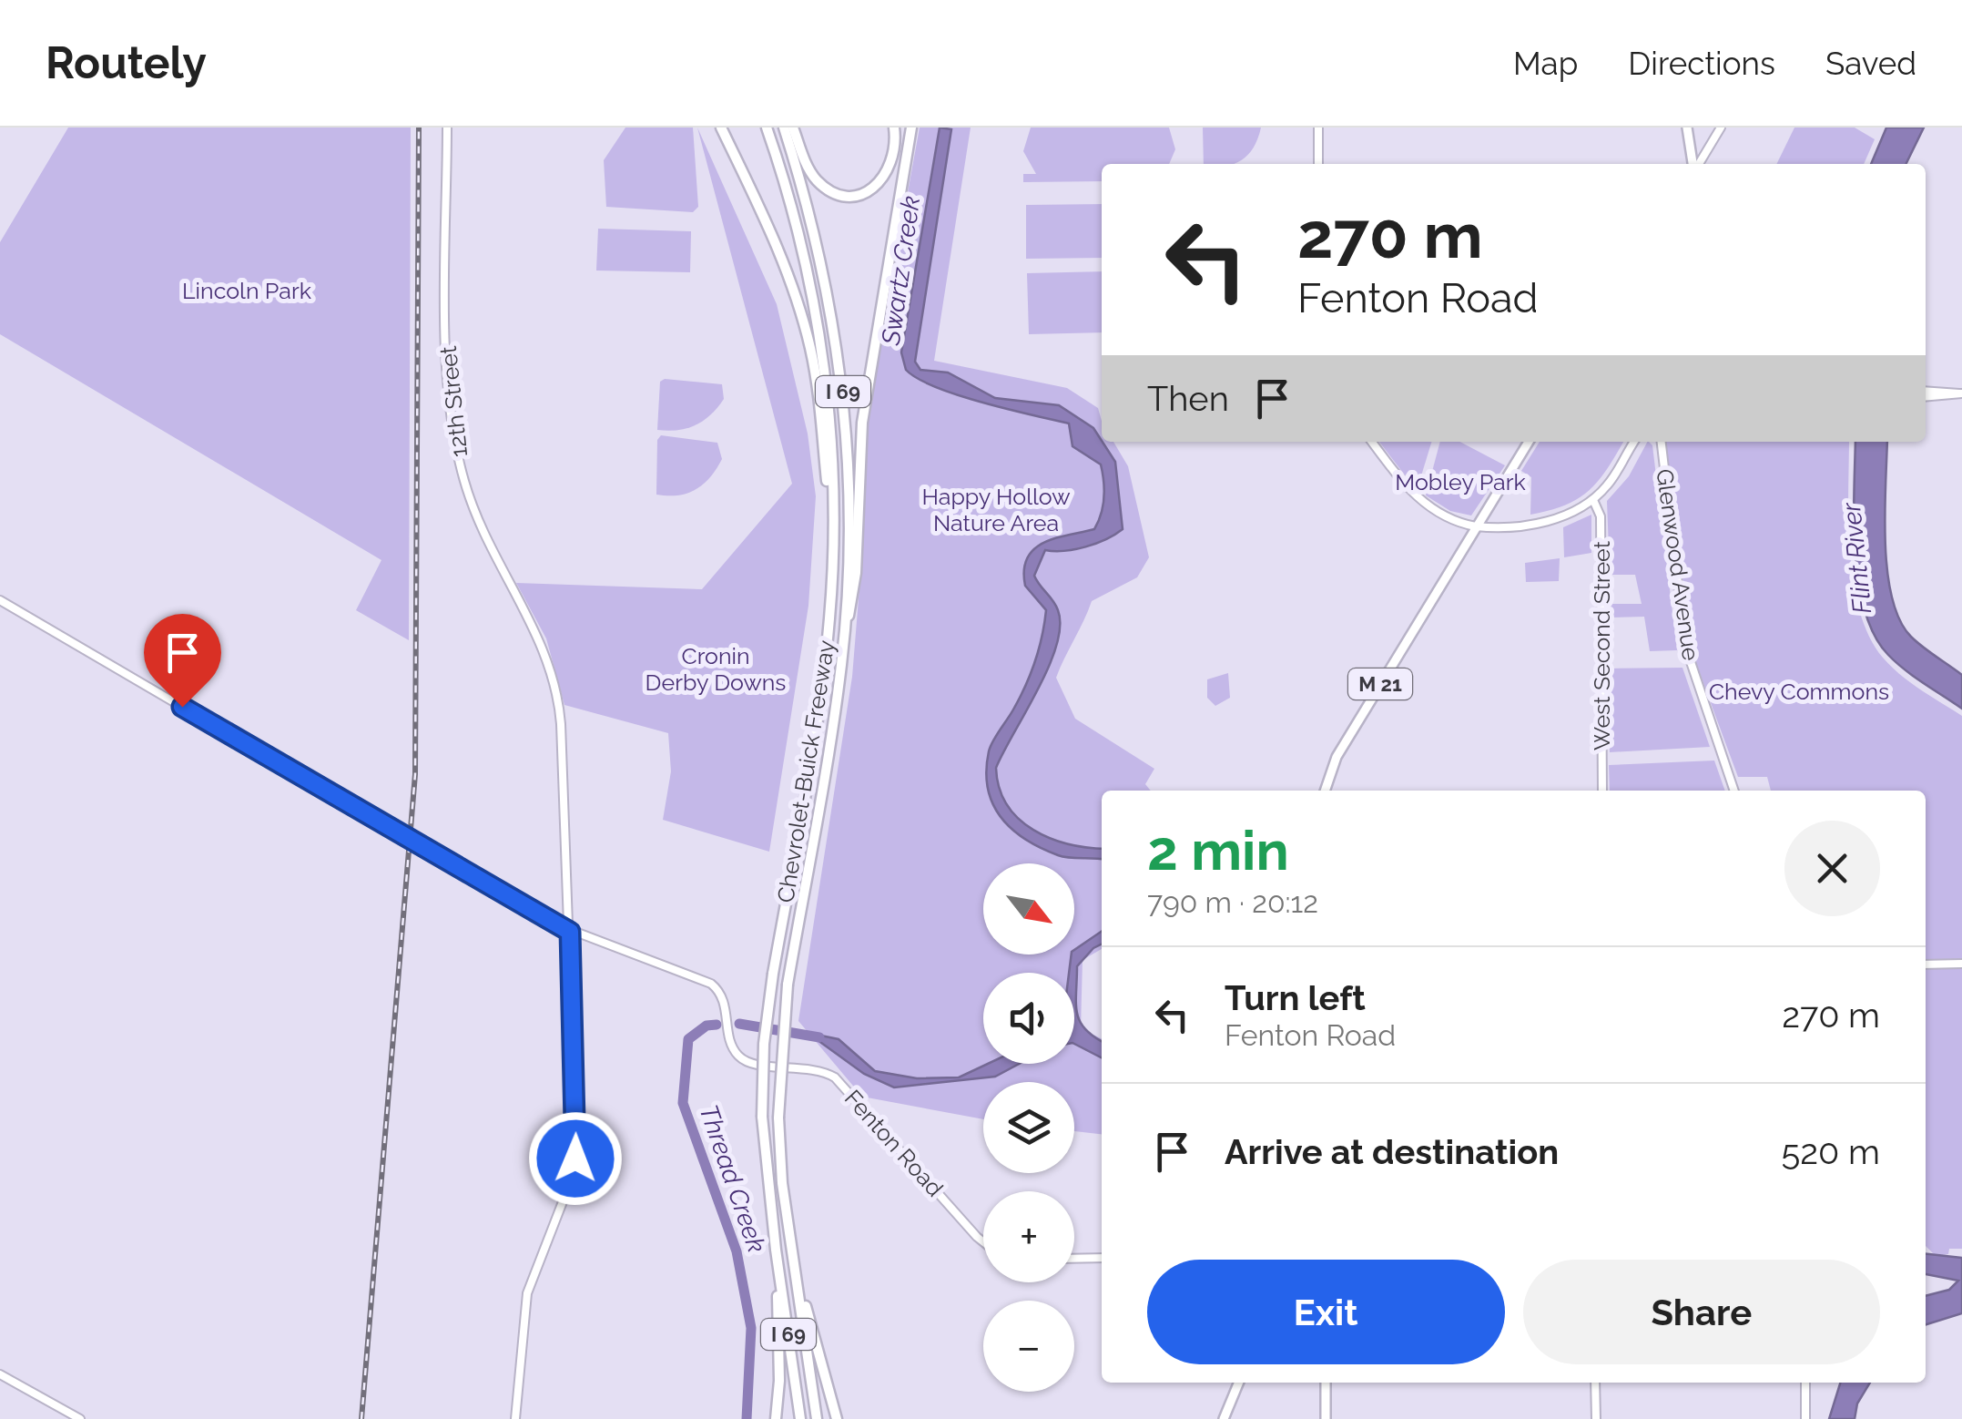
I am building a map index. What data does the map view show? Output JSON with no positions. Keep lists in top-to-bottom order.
{
  "streets": {
    "highway": ["I 69", "Chevrolet-Buick Freeway"],
    "main road": ["M 21"],
    "street": [
      "12th Street",
      "Glenwood Avenue",
      "West Second Street",
      "Fenton Road"
    ]
  },
  "crossings": [
    ["12th Street", "Fenton Road"]
  ],
  "water": ["Swartz Creek", "Flint River", "Thread Creek"],
  "parks": [
    "Lincoln Park",
    "Mobley Park",
    "Happy Hollow Nature Area",
    "Cronin Derby Downs",
    "Chevy Commons"
  ],
  "north": "bottom right",
  "page": {
    "header": "Routely",
    "nav": ["Map", "Directions", "Saved"],
    "turn": ["270 m", "Fenton Road"],
    "then": "Then",
    "heading": ["2 min", "790 m · 20:12"],
    "map_buttons": ["+", "−"],
    "list": [
      {
        "name": "Turn left",
        "note": "Fenton Road",
        "value": "270 m"
      },
      {
        "name": "Arrive at destination",
        "value": "520 m"
      }
    ],
    "buttons": ["Exit", "Share"]
  }
}
